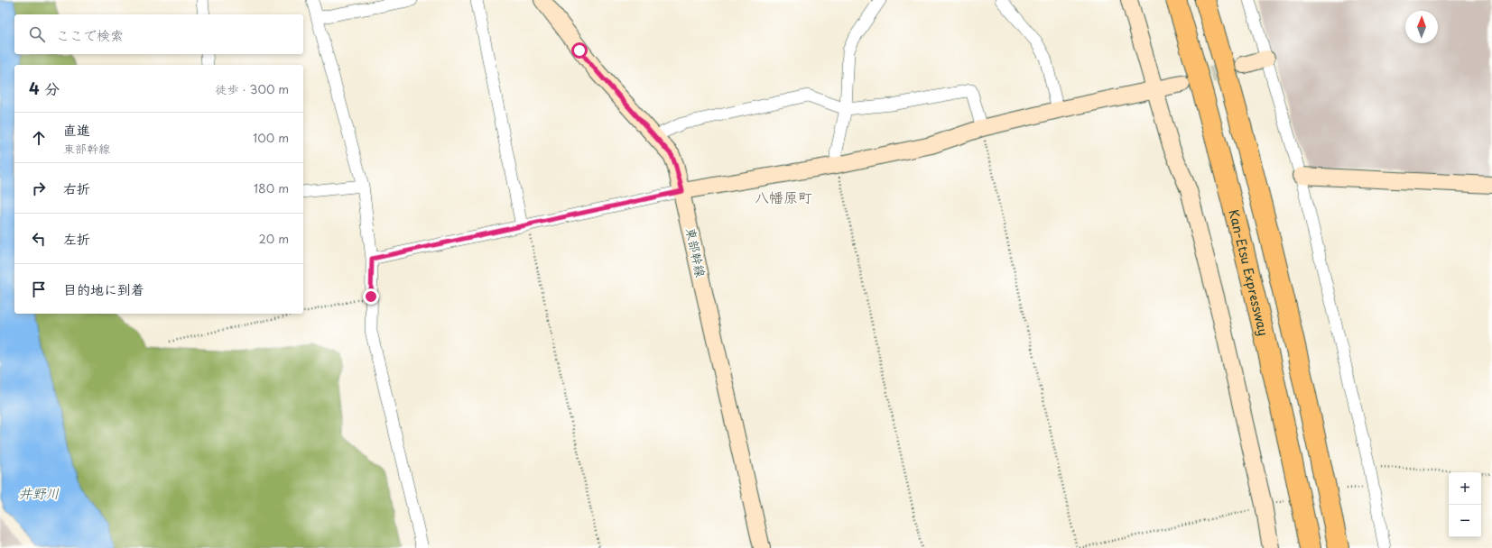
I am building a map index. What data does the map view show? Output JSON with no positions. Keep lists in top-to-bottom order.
{
  "streets": {
    "highway": ["Kan-Etsu Expressway"],
    "street": ["東部幹線"]
  },
  "districts": ["八幡原町"],
  "water": ["井野川"],
  "north": "top",
  "page": {
    "search": "ここで検索",
    "heading": ["4 分", "徒歩 · 300 m"],
    "list": [
      ["直進", "東部幹線", "100 m"],
      ["右折", "180 m"],
      ["左折", "20 m"],
      "目的地に到着"
    ],
    "map_buttons": ["+", "−"]
  }
}
